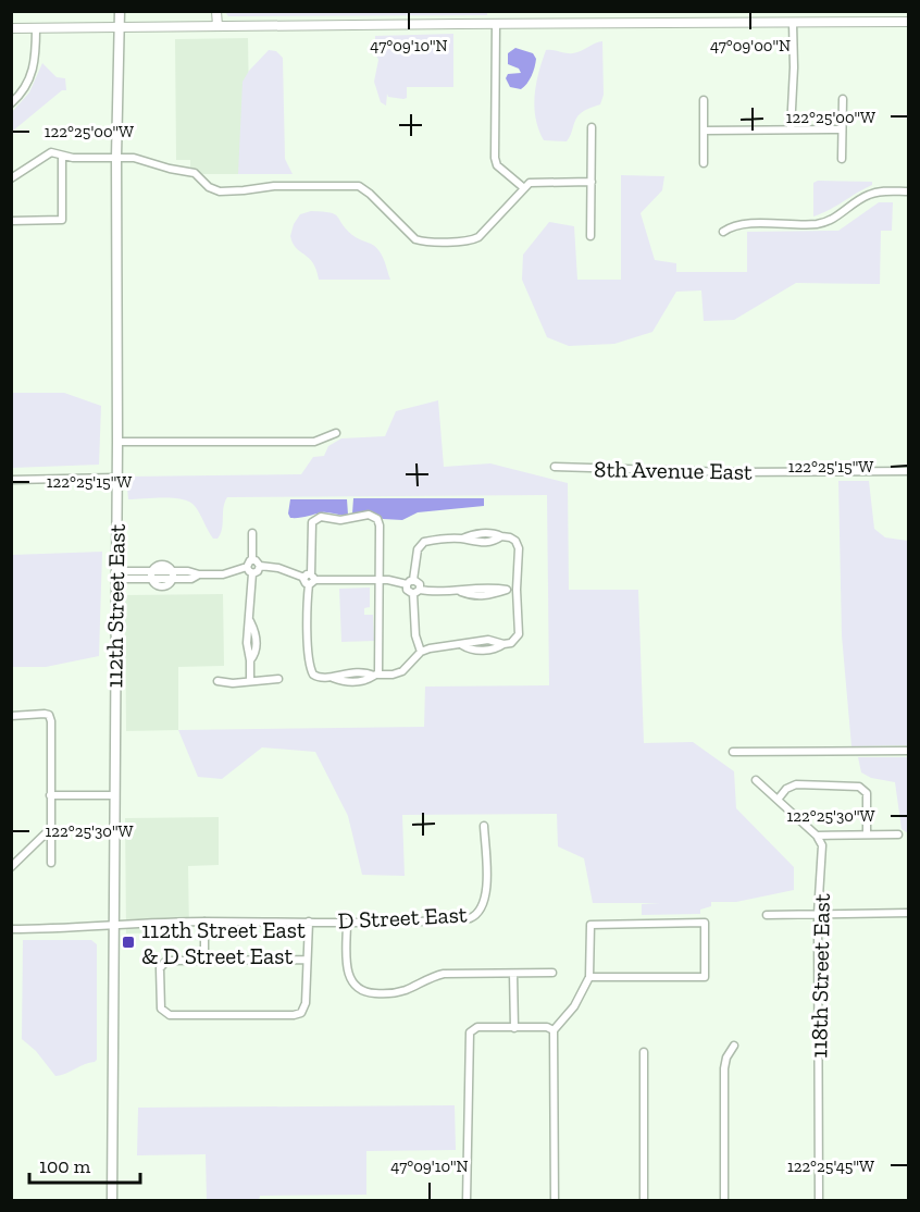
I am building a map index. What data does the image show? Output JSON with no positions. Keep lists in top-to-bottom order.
{
  "streets": {
    "main road": ["112th Street East"],
    "street": ["8th Avenue East", "D Street East", "118th Street East"]
  },
  "crossings": [
    ["112th Street East", "D Street East"]
  ],
  "places": {
    "transit": ["112th Street East & D Street East"]
  },
  "scale_bar": "100 m",
  "coordinates": [
    "47°09'10\"N",
    "47°09'00\"N",
    "122°25'00\"W",
    "122°25'15\"W",
    "122°25'30\"W",
    "122°25'45\"W"
  ]
}
